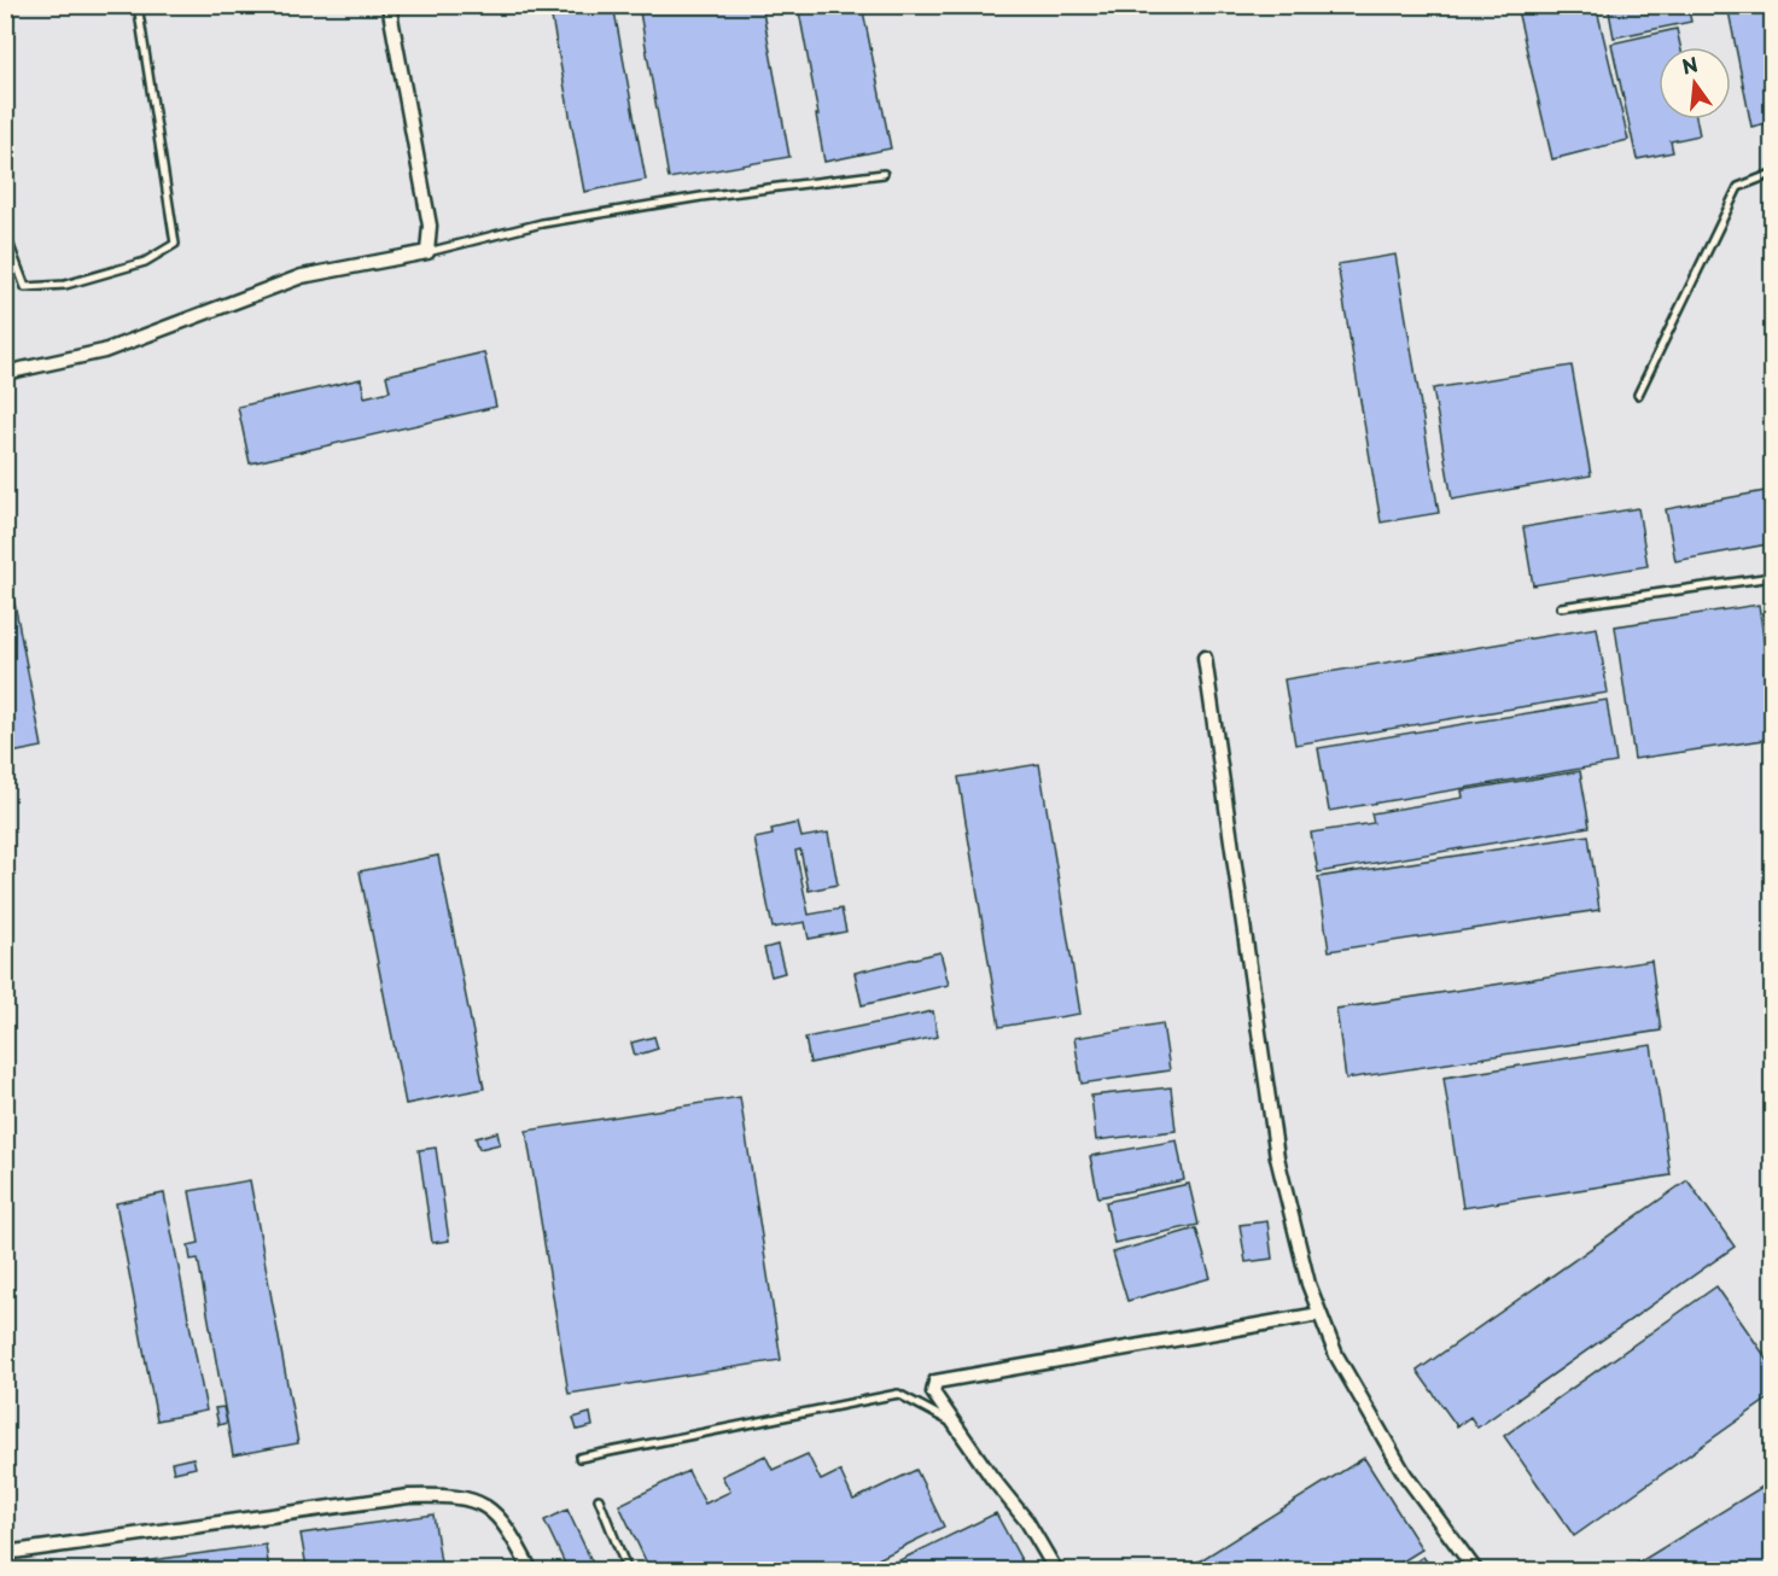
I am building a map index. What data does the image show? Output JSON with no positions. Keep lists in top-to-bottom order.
{
  "north": "top"
}
